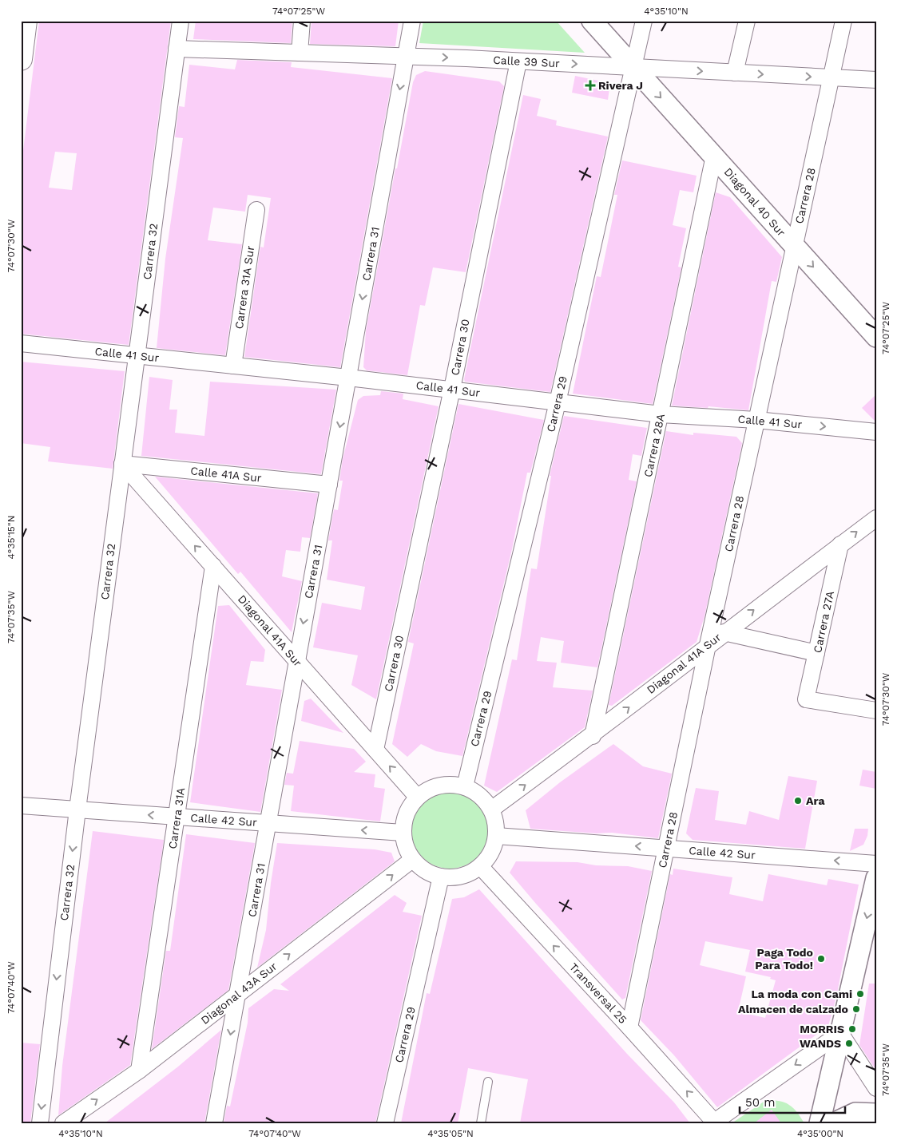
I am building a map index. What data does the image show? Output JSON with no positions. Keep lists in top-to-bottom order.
{
  "streets": {
    "street": [
      "Calle 39 Sur",
      "Carrera 28",
      "Diagonal 40 Sur",
      "Carrera 32",
      "Carrera 31",
      "Carrera 31A Sur",
      "Carrera 30",
      "Calle 41 Sur",
      "Carrera 29",
      "Carrera 28A",
      "Calle 41A Sur",
      "Carrera 27A",
      "Diagonal 41A Sur",
      "Carrera 31A",
      "Calle 42 Sur",
      "Diagonal 43A Sur",
      "Transversal 25"
    ]
  },
  "crossings": [
    ["Calle 39 Sur", "Carrera 28"],
    ["Calle 39 Sur", "Diagonal 40 Sur"],
    ["Calle 39 Sur", "Carrera 32"],
    ["Calle 39 Sur", "Carrera 31"],
    ["Calle 39 Sur", "Carrera 30"],
    ["Calle 39 Sur", "Carrera 29"],
    ["Carrera 28", "Diagonal 40 Sur"],
    ["Carrera 28", "Calle 41 Sur"],
    ["Carrera 28", "Diagonal 41A Sur"],
    ["Carrera 28", "Calle 42 Sur"],
    ["Carrera 28", "Transversal 25"],
    ["Diagonal 40 Sur", "Carrera 29"],
    ["Diagonal 40 Sur", "Carrera 28A"],
    ["Carrera 32", "Calle 41 Sur"],
    ["Carrera 32", "Calle 41A Sur"],
    ["Carrera 32", "Diagonal 41A Sur"],
    ["Carrera 32", "Calle 42 Sur"],
    ["Carrera 31", "Calle 41 Sur"],
    ["Carrera 31", "Calle 41A Sur"],
    ["Carrera 31", "Diagonal 41A Sur"],
    ["Carrera 31", "Calle 42 Sur"],
    ["Carrera 31", "Diagonal 43A Sur"],
    ["Carrera 31A Sur", "Calle 41 Sur"],
    ["Carrera 30", "Calle 41 Sur"],
    ["Carrera 30", "Diagonal 41A Sur"],
    ["Calle 41 Sur", "Carrera 29"],
    ["Calle 41 Sur", "Carrera 28A"],
    ["Carrera 29", "Diagonal 41A Sur"],
    ["Carrera 29", "Calle 42 Sur"],
    ["Carrera 29", "Diagonal 43A Sur"],
    ["Carrera 29", "Transversal 25"],
    ["Carrera 28A", "Diagonal 41A Sur"],
    ["Calle 41A Sur", "Diagonal 41A Sur"],
    ["Carrera 27A", "Diagonal 41A Sur"],
    ["Diagonal 41A Sur", "Carrera 31A"],
    ["Diagonal 41A Sur", "Calle 42 Sur"],
    ["Diagonal 41A Sur", "Diagonal 43A Sur"],
    ["Diagonal 41A Sur", "Transversal 25"],
    ["Carrera 31A", "Calle 42 Sur"],
    ["Carrera 31A", "Diagonal 43A Sur"],
    ["Calle 42 Sur", "Diagonal 43A Sur"],
    ["Calle 42 Sur", "Transversal 25"],
    ["Diagonal 43A Sur", "Transversal 25"]
  ],
  "one_way": [
    "Calle 39 Sur",
    "Diagonal 40 Sur",
    "Carrera 31",
    "Calle 42 Sur",
    "Diagonal 43A Sur",
    "Transversal 25"
  ],
  "places": {
    "health": ["Rivera J"],
    "other": [
      "Ara",
      "Paga Todo Para Todo!",
      "La moda con Cami",
      "Almacen de calzado",
      "MORRIS",
      "WANDS"
    ]
  },
  "scale_bar": "50 m",
  "coordinates": [
    "74°07'25\"W",
    "4°35'10\"N",
    "74°07'30\"W",
    "4°35'15\"N",
    "74°07'35\"W",
    "74°07'40\"W",
    "4°35'05\"N",
    "4°35'00\"N"
  ]
}
